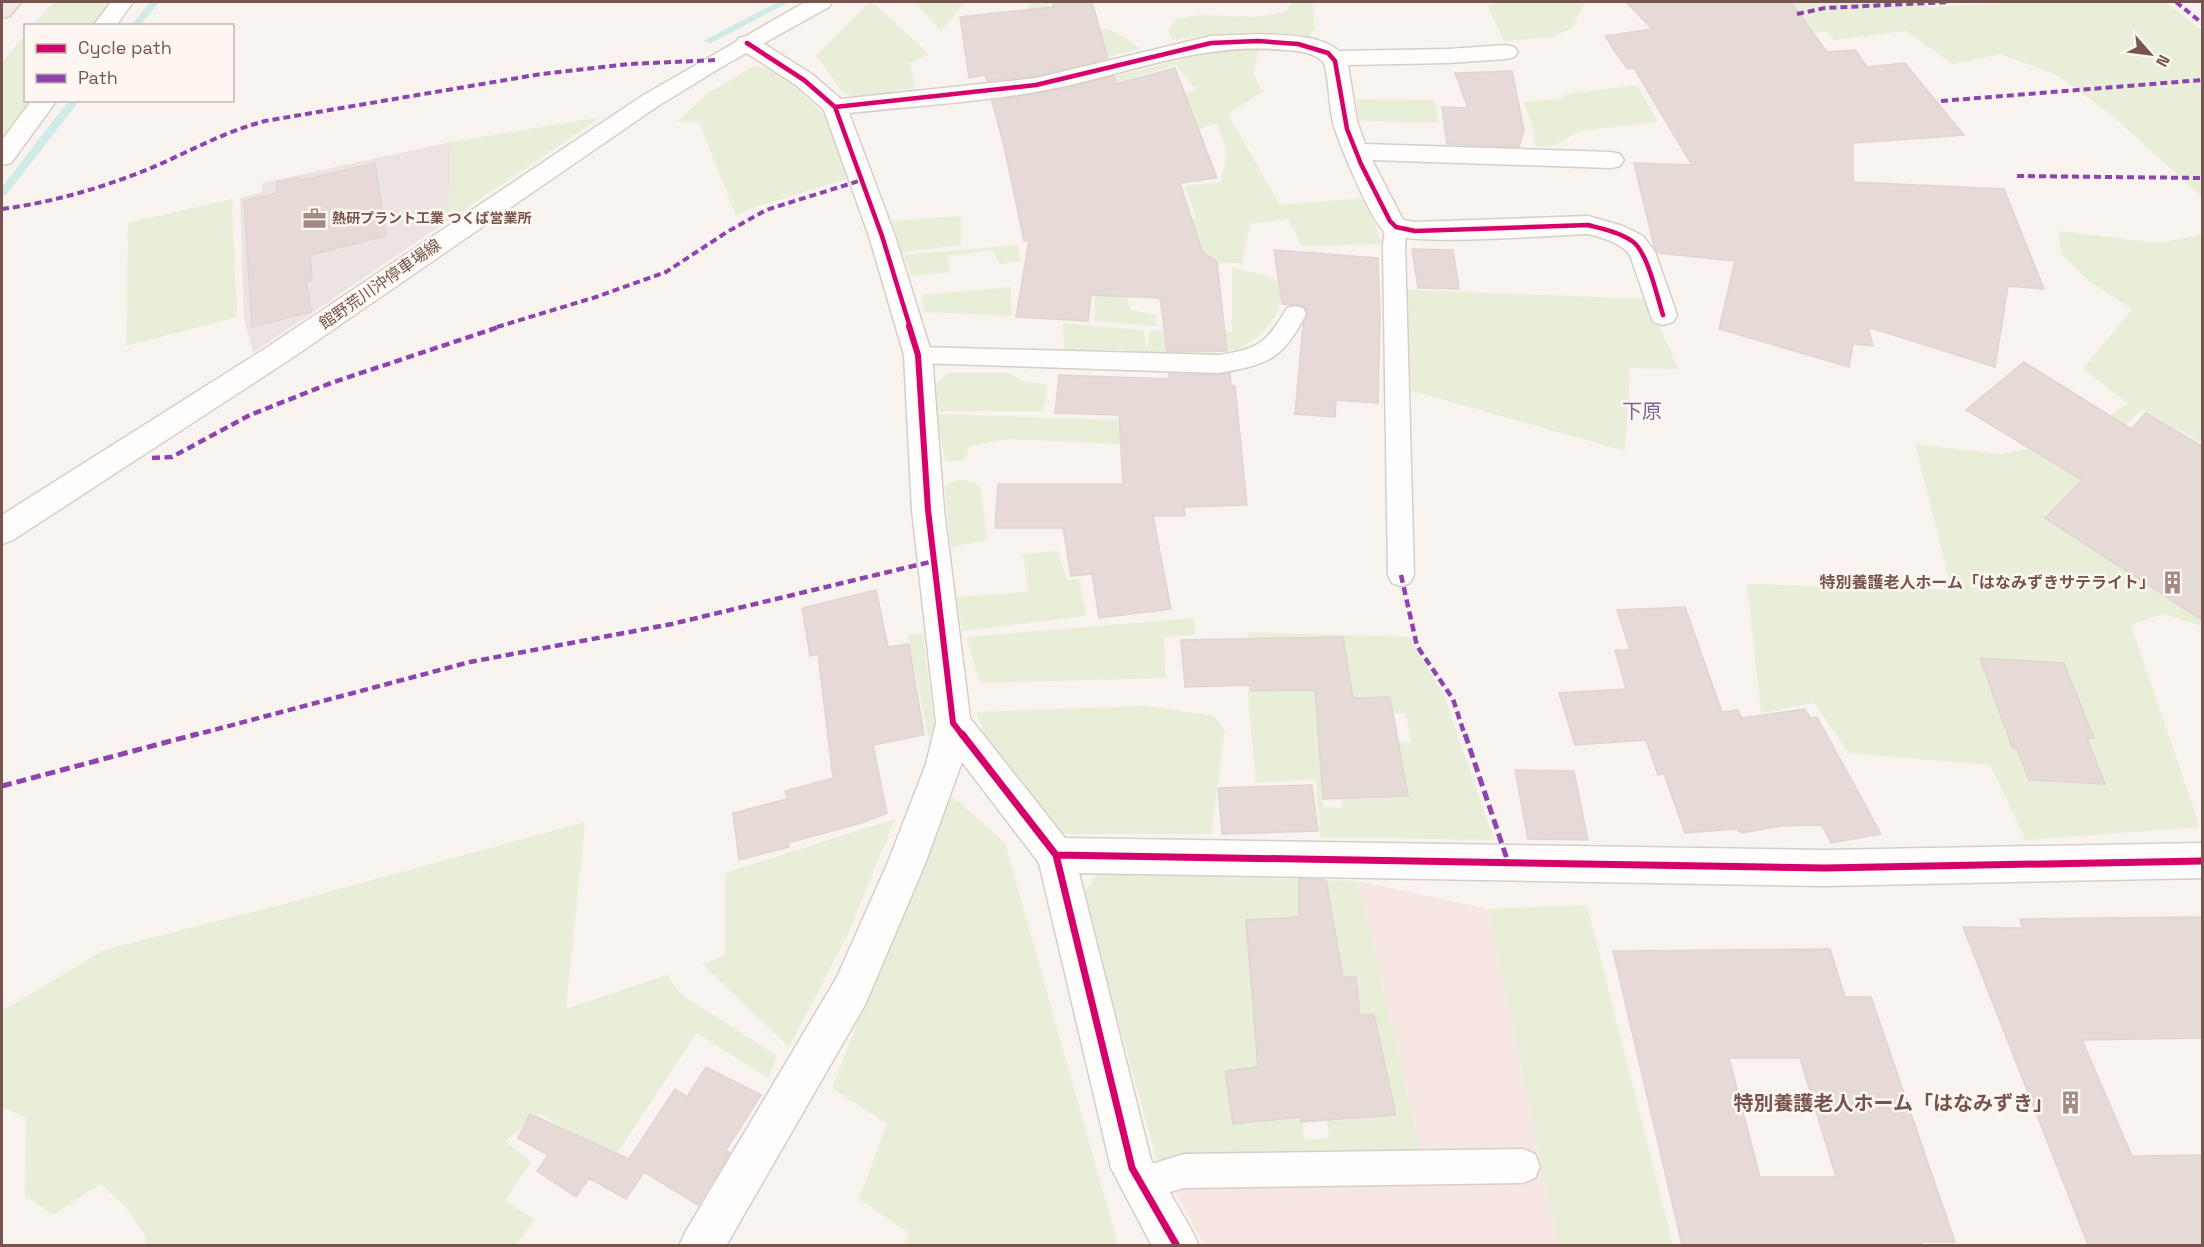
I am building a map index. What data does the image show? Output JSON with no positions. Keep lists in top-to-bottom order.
{
  "streets": {
    "street": ["館野荒川沖停車場線"]
  },
  "districts": ["下原"],
  "places": {
    "office": ["熱研プラント工業 つくば営業所"],
    "building": ["特別養護老人ホーム「はなみずきサテライト」", "特別養護老人ホーム「はなみずき」"]
  },
  "legend": ["Cycle path", "Path"],
  "north": "bottom right"
}
